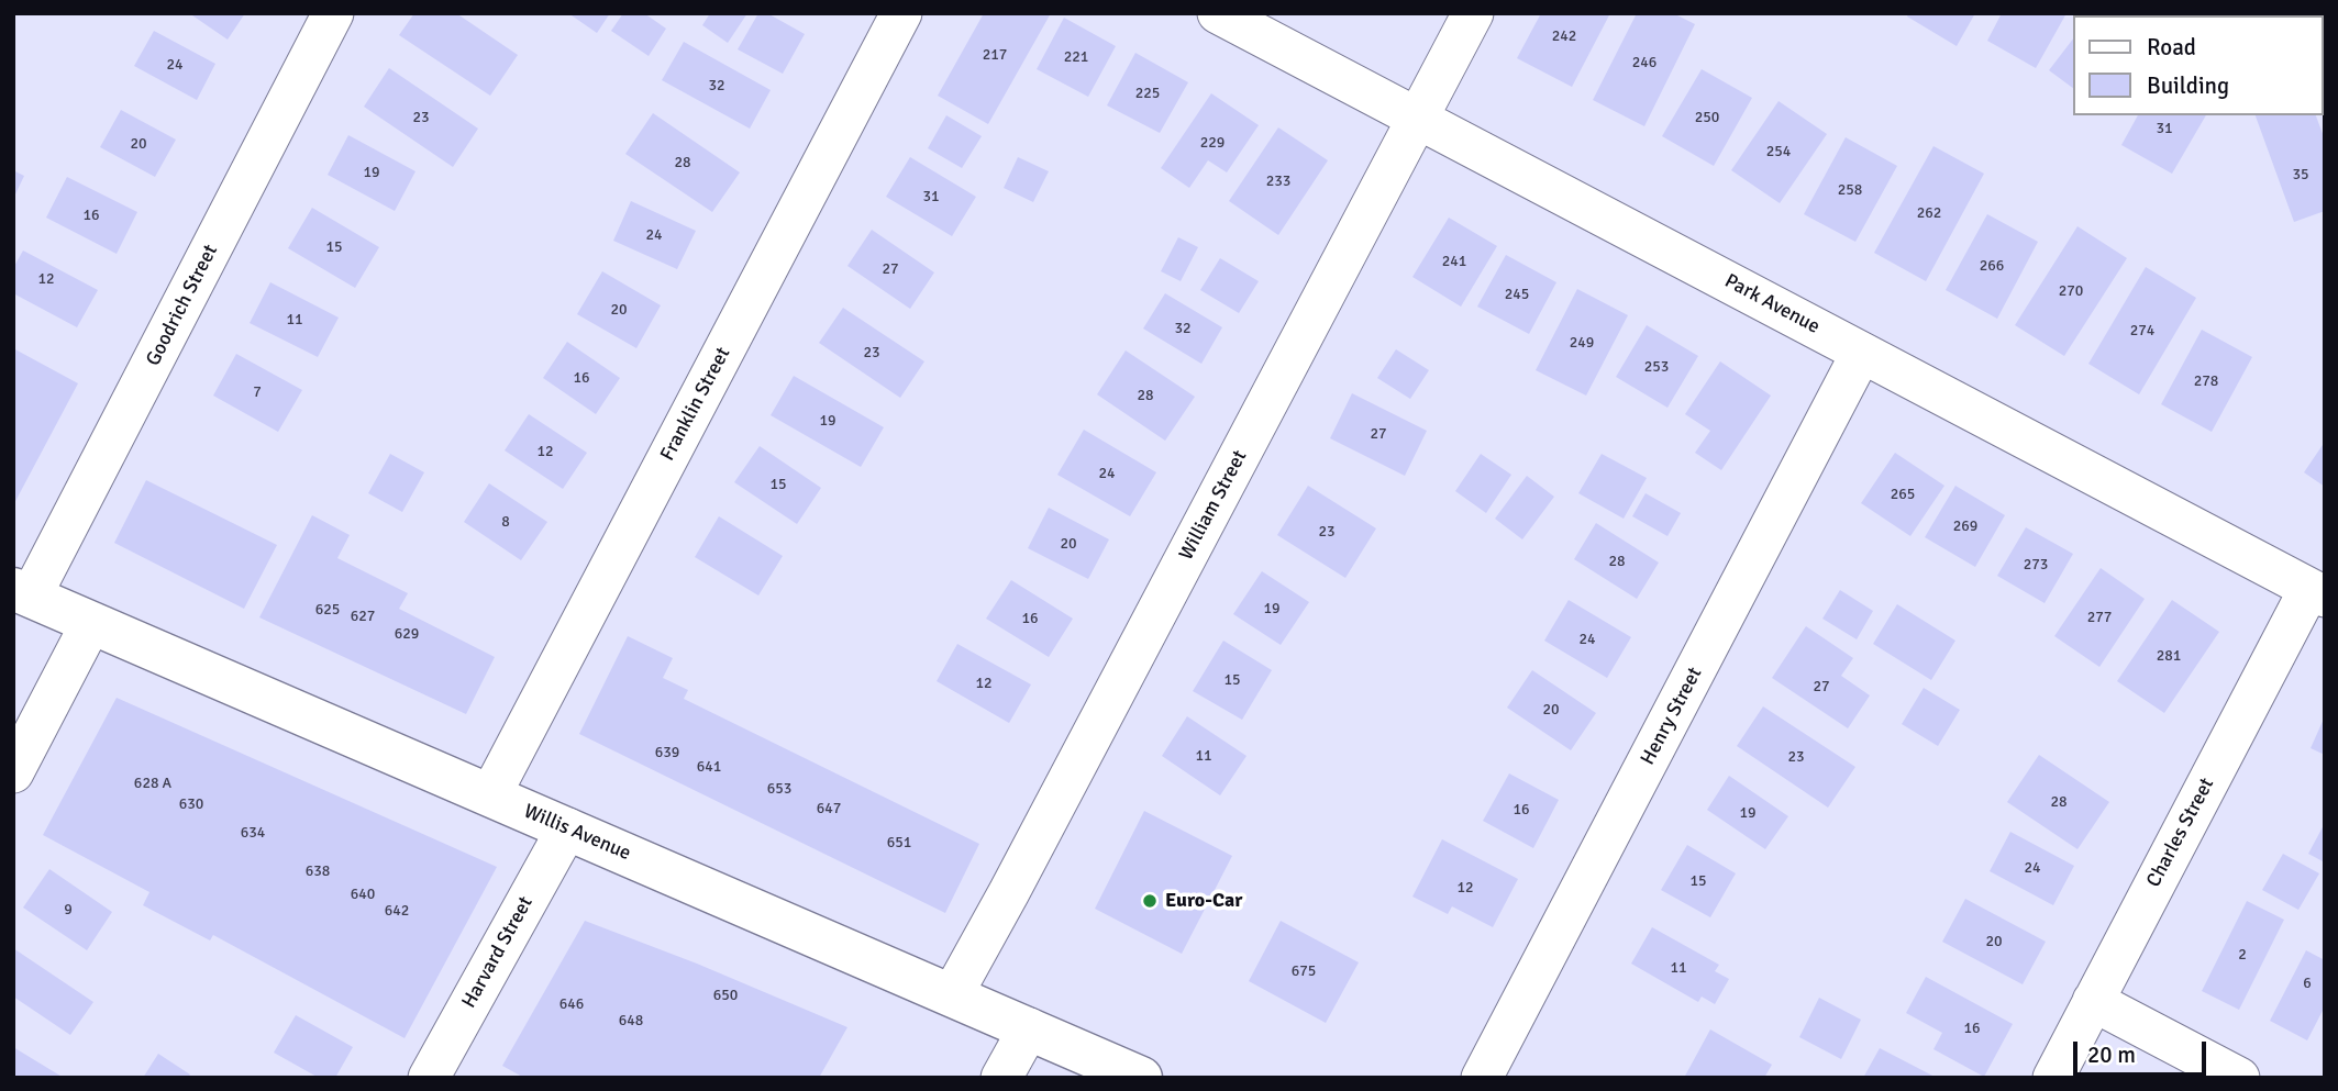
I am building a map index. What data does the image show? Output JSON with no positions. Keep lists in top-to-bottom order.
{
  "streets": {
    "main road": ["Willis Avenue"],
    "street": [
      "Park Avenue",
      "Goodrich Street",
      "Franklin Street",
      "William Street",
      "Henry Street",
      "Charles Street",
      "Harvard Street"
    ]
  },
  "crossings": [
    ["Park Avenue", "William Street"],
    ["Park Avenue", "Henry Street"],
    ["Park Avenue", "Charles Street"],
    ["Goodrich Street", "Willis Avenue"],
    ["Franklin Street", "Willis Avenue"],
    ["William Street", "Willis Avenue"],
    ["Willis Avenue", "Harvard Street"]
  ],
  "places": ["Euro-Car"],
  "house_numbers": [
    "242",
    "217",
    "221",
    "246",
    "24",
    "32",
    "225",
    "23",
    "250",
    "31",
    "229",
    "20",
    "254",
    "28",
    "19",
    "35",
    "233",
    "258",
    "31",
    "262",
    "16",
    "24",
    "15",
    "241",
    "266",
    "27",
    "12",
    "270",
    "245",
    "20",
    "11",
    "32",
    "274",
    "249",
    "23",
    "253",
    "16",
    "278",
    "7",
    "28",
    "19",
    "27",
    "12",
    "24",
    "15",
    "265",
    "8",
    "269",
    "23",
    "20",
    "28",
    "273",
    "19",
    "625",
    "627",
    "277",
    "16",
    "629",
    "24",
    "281",
    "15",
    "12",
    "27",
    "20",
    "639",
    "11",
    "23",
    "641",
    "628 A",
    "653",
    "28",
    "630",
    "647",
    "16",
    "19",
    "634",
    "651",
    "24",
    "638",
    "15",
    "12",
    "640",
    "9",
    "642",
    "20",
    "2",
    "11",
    "675",
    "6",
    "650",
    "646",
    "648",
    "16"
  ],
  "legend": ["Road", "Building"],
  "scale_bar": "20 m"
}
